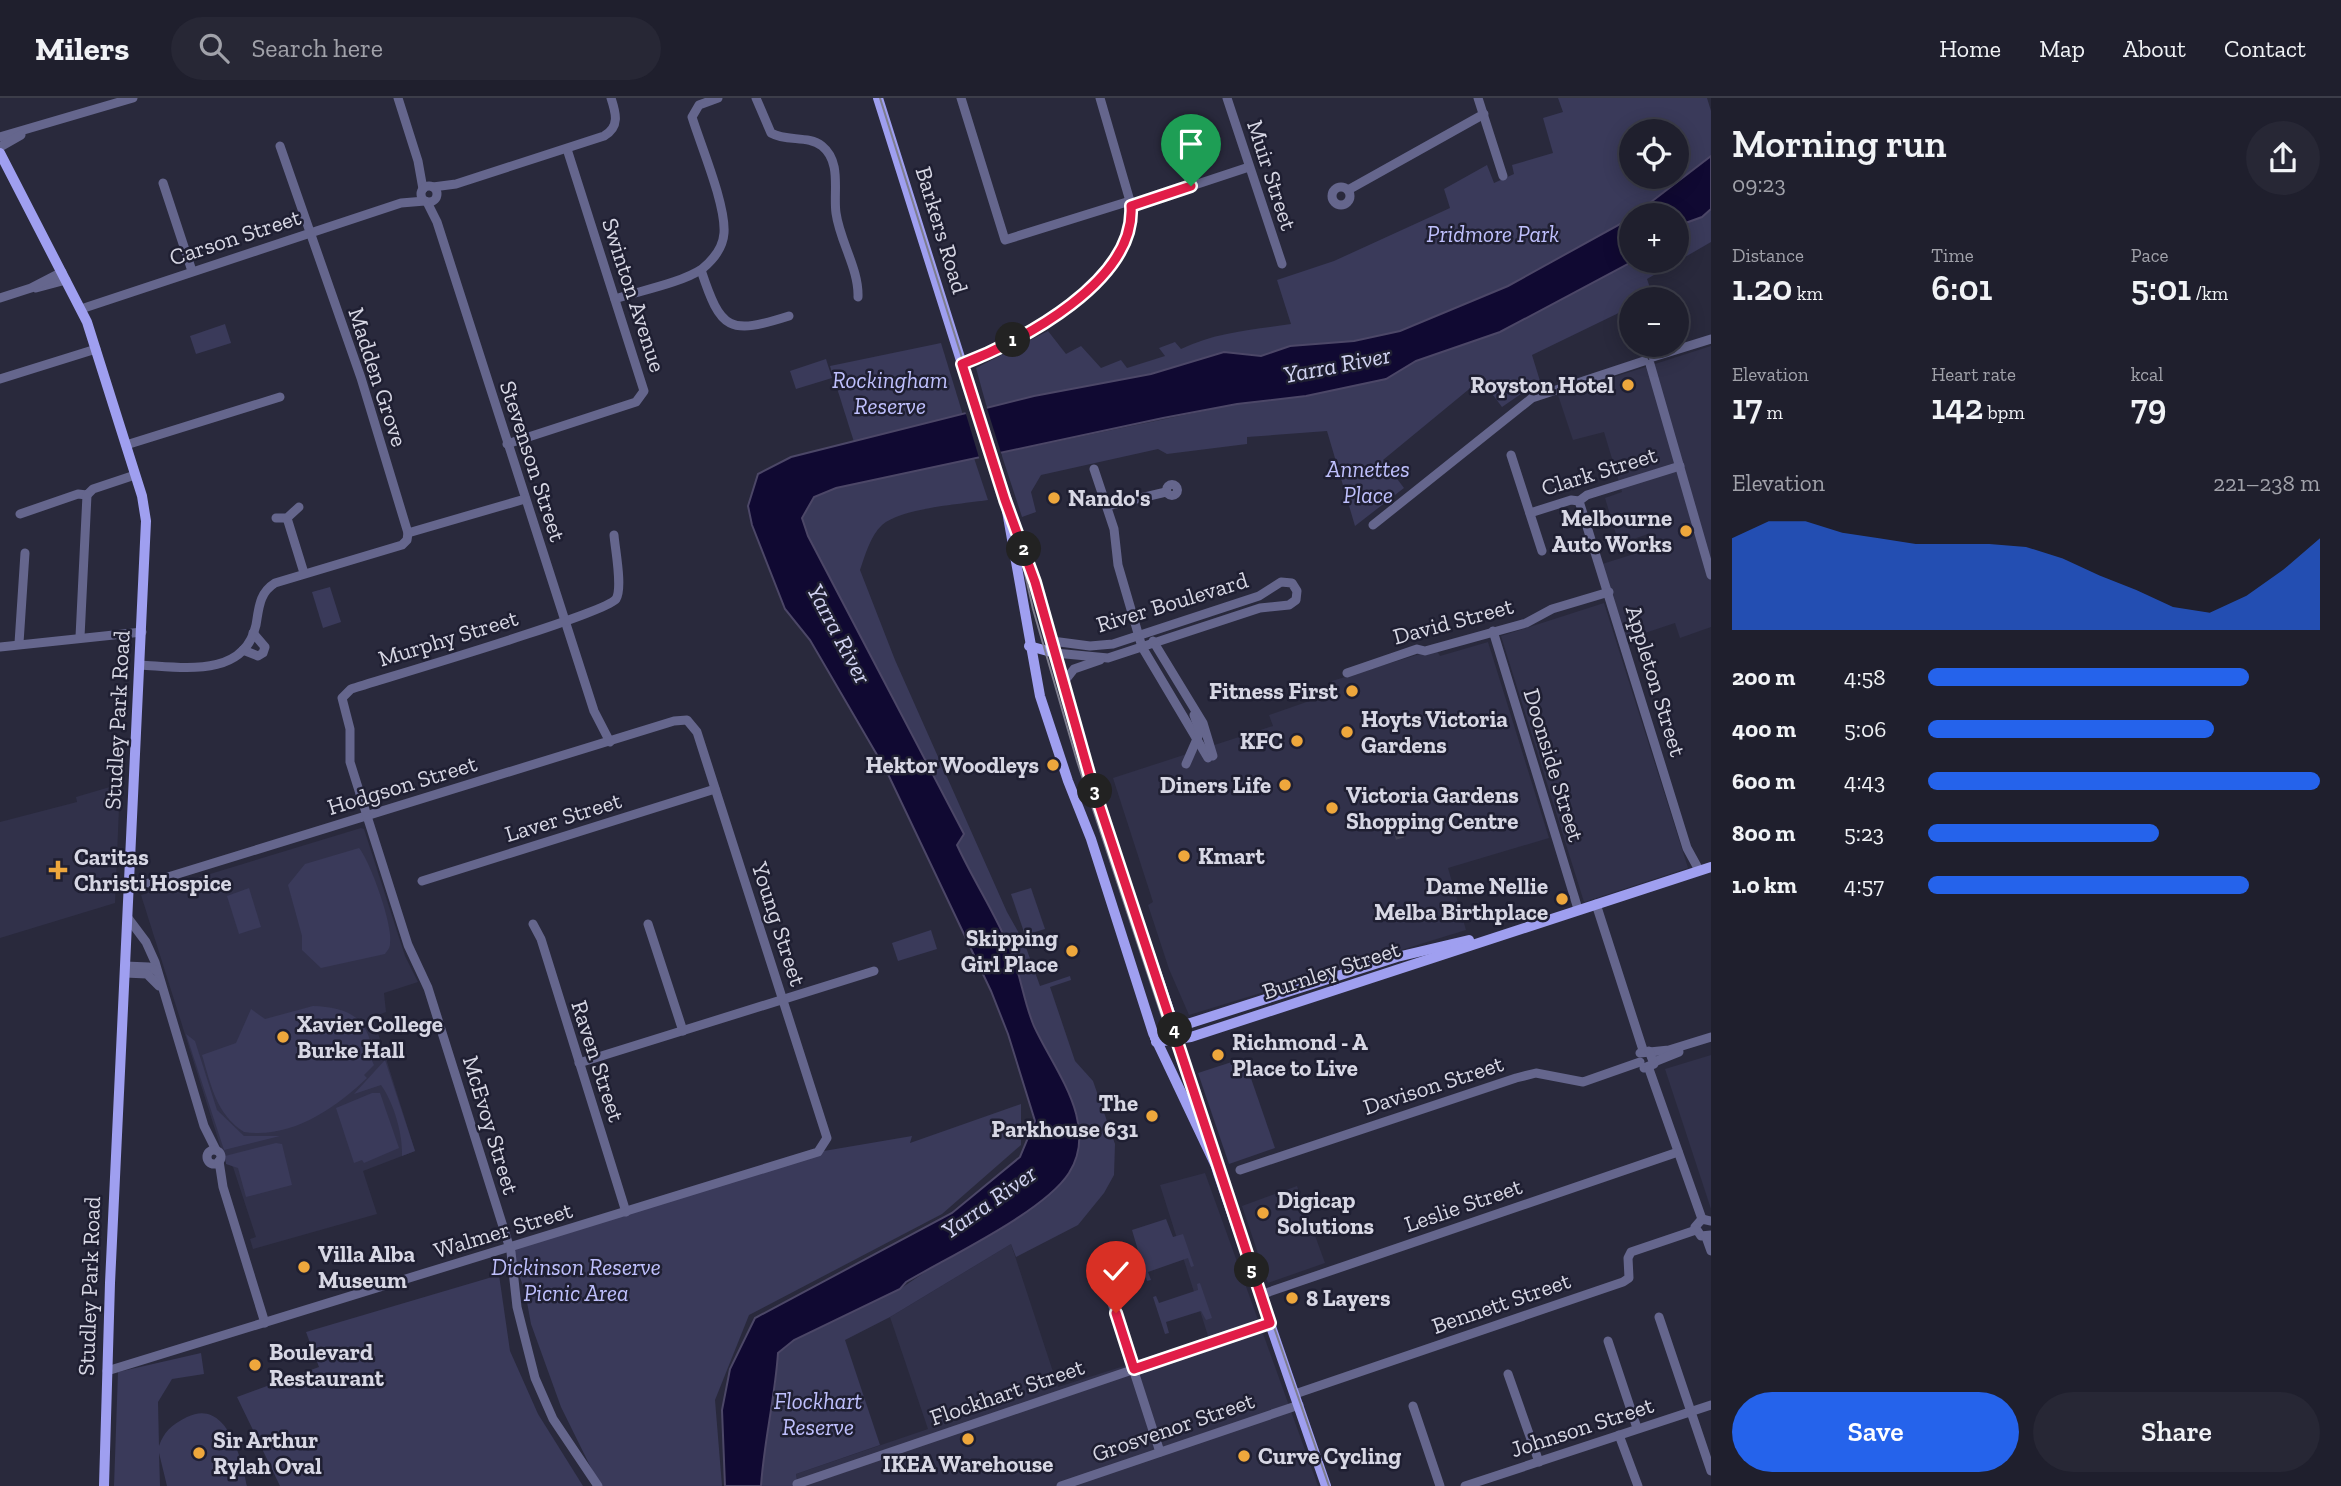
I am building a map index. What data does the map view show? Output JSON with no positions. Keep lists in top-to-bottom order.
{
  "streets": {
    "main road": ["Barkers Road", "Studley Park Road", "Burnley Street"],
    "street": [
      "Muir Street",
      "Carson Street",
      "Swinton Avenue",
      "Madden Grove",
      "Stevenson Street",
      "Clark Street",
      "River Boulevard",
      "David Street",
      "Murphy Street",
      "Appleton Street",
      "Doonside Street",
      "Hodgson Street",
      "Laver Street",
      "Young Street",
      "Raven Street",
      "Davison Street",
      "McEvoy Street",
      "Leslie Street",
      "Walmer Street",
      "Bennett Street",
      "Flockhart Street",
      "Grosvenor Street",
      "Johnson Street"
    ]
  },
  "crossings": [
    ["Carson Street", "Swinton Avenue"],
    ["Carson Street", "Madden Grove"],
    ["Carson Street", "Stevenson Street"],
    ["Carson Street", "Studley Park Road"],
    ["Swinton Avenue", "Stevenson Street"],
    ["Stevenson Street", "Murphy Street"],
    ["Stevenson Street", "Hodgson Street"],
    ["Clark Street", "Appleton Street"],
    ["David Street", "Appleton Street"],
    ["David Street", "Doonside Street"],
    ["Murphy Street", "McEvoy Street"],
    ["Appleton Street", "Burnley Street"],
    ["Studley Park Road", "Hodgson Street"],
    ["Studley Park Road", "Walmer Street"],
    ["Doonside Street", "Burnley Street"],
    ["Hodgson Street", "Young Street"],
    ["Hodgson Street", "McEvoy Street"],
    ["Laver Street", "Young Street"],
    ["Young Street", "Walmer Street"],
    ["Raven Street", "Walmer Street"],
    ["McEvoy Street", "Walmer Street"],
    ["Bennett Street", "Grosvenor Street"]
  ],
  "water": ["Yarra River"],
  "parks": [
    "Pridmore Park",
    "Rockingham Reserve",
    "Annettes Place",
    "Dickinson Reserve Picnic Area",
    "Flockhart Reserve"
  ],
  "places": {
    "other": [
      "Royston Hotel",
      "Nando's",
      "Melbourne Auto Works",
      "Fitness First",
      "Hoyts Victoria Gardens",
      "KFC",
      "Hektor Woodleys",
      "Diners Life",
      "Victoria Gardens Shopping Centre",
      "Kmart",
      "Dame Nellie Melba Birthplace",
      "Skipping Girl Place",
      "Xavier College Burke Hall",
      "Richmond - A Place to Live",
      "The Parkhouse 631",
      "Digicap Solutions",
      "Villa Alba Museum",
      "8 Layers",
      "Boulevard Restaurant",
      "IKEA Warehouse",
      "Sir Arthur Rylah Oval",
      "Curve Cycling"
    ],
    "health": ["Caritas Christi Hospice"]
  },
  "page": {
    "header": "Milers",
    "search": "Search here",
    "nav": [
      "Home",
      "Map",
      "About",
      "Contact"
    ],
    "heading": ["Morning run", "09:23"],
    "map_buttons": ["+", "−"],
    "stats": [
      ["Distance", "1.20 km"],
      ["Time", "6:01"],
      ["Pace", "5:01 /km"],
      ["Elevation", "17 m"],
      ["Heart rate", "142 bpm"],
      ["kcal", "79"]
    ],
    "pins": [
      "1",
      "2",
      "3",
      "4",
      "5"
    ],
    "chart": ["Elevation", "221–238 m"],
    "list": [
      {
        "name": "200 m",
        "note": "4:58"
      },
      {
        "name": "400 m",
        "note": "5:06"
      },
      {
        "name": "600 m",
        "note": "4:43"
      },
      {
        "name": "800 m",
        "note": "5:23"
      },
      {
        "name": "1.0 km",
        "note": "4:57"
      }
    ],
    "buttons": ["Save", "Share"]
  }
}
